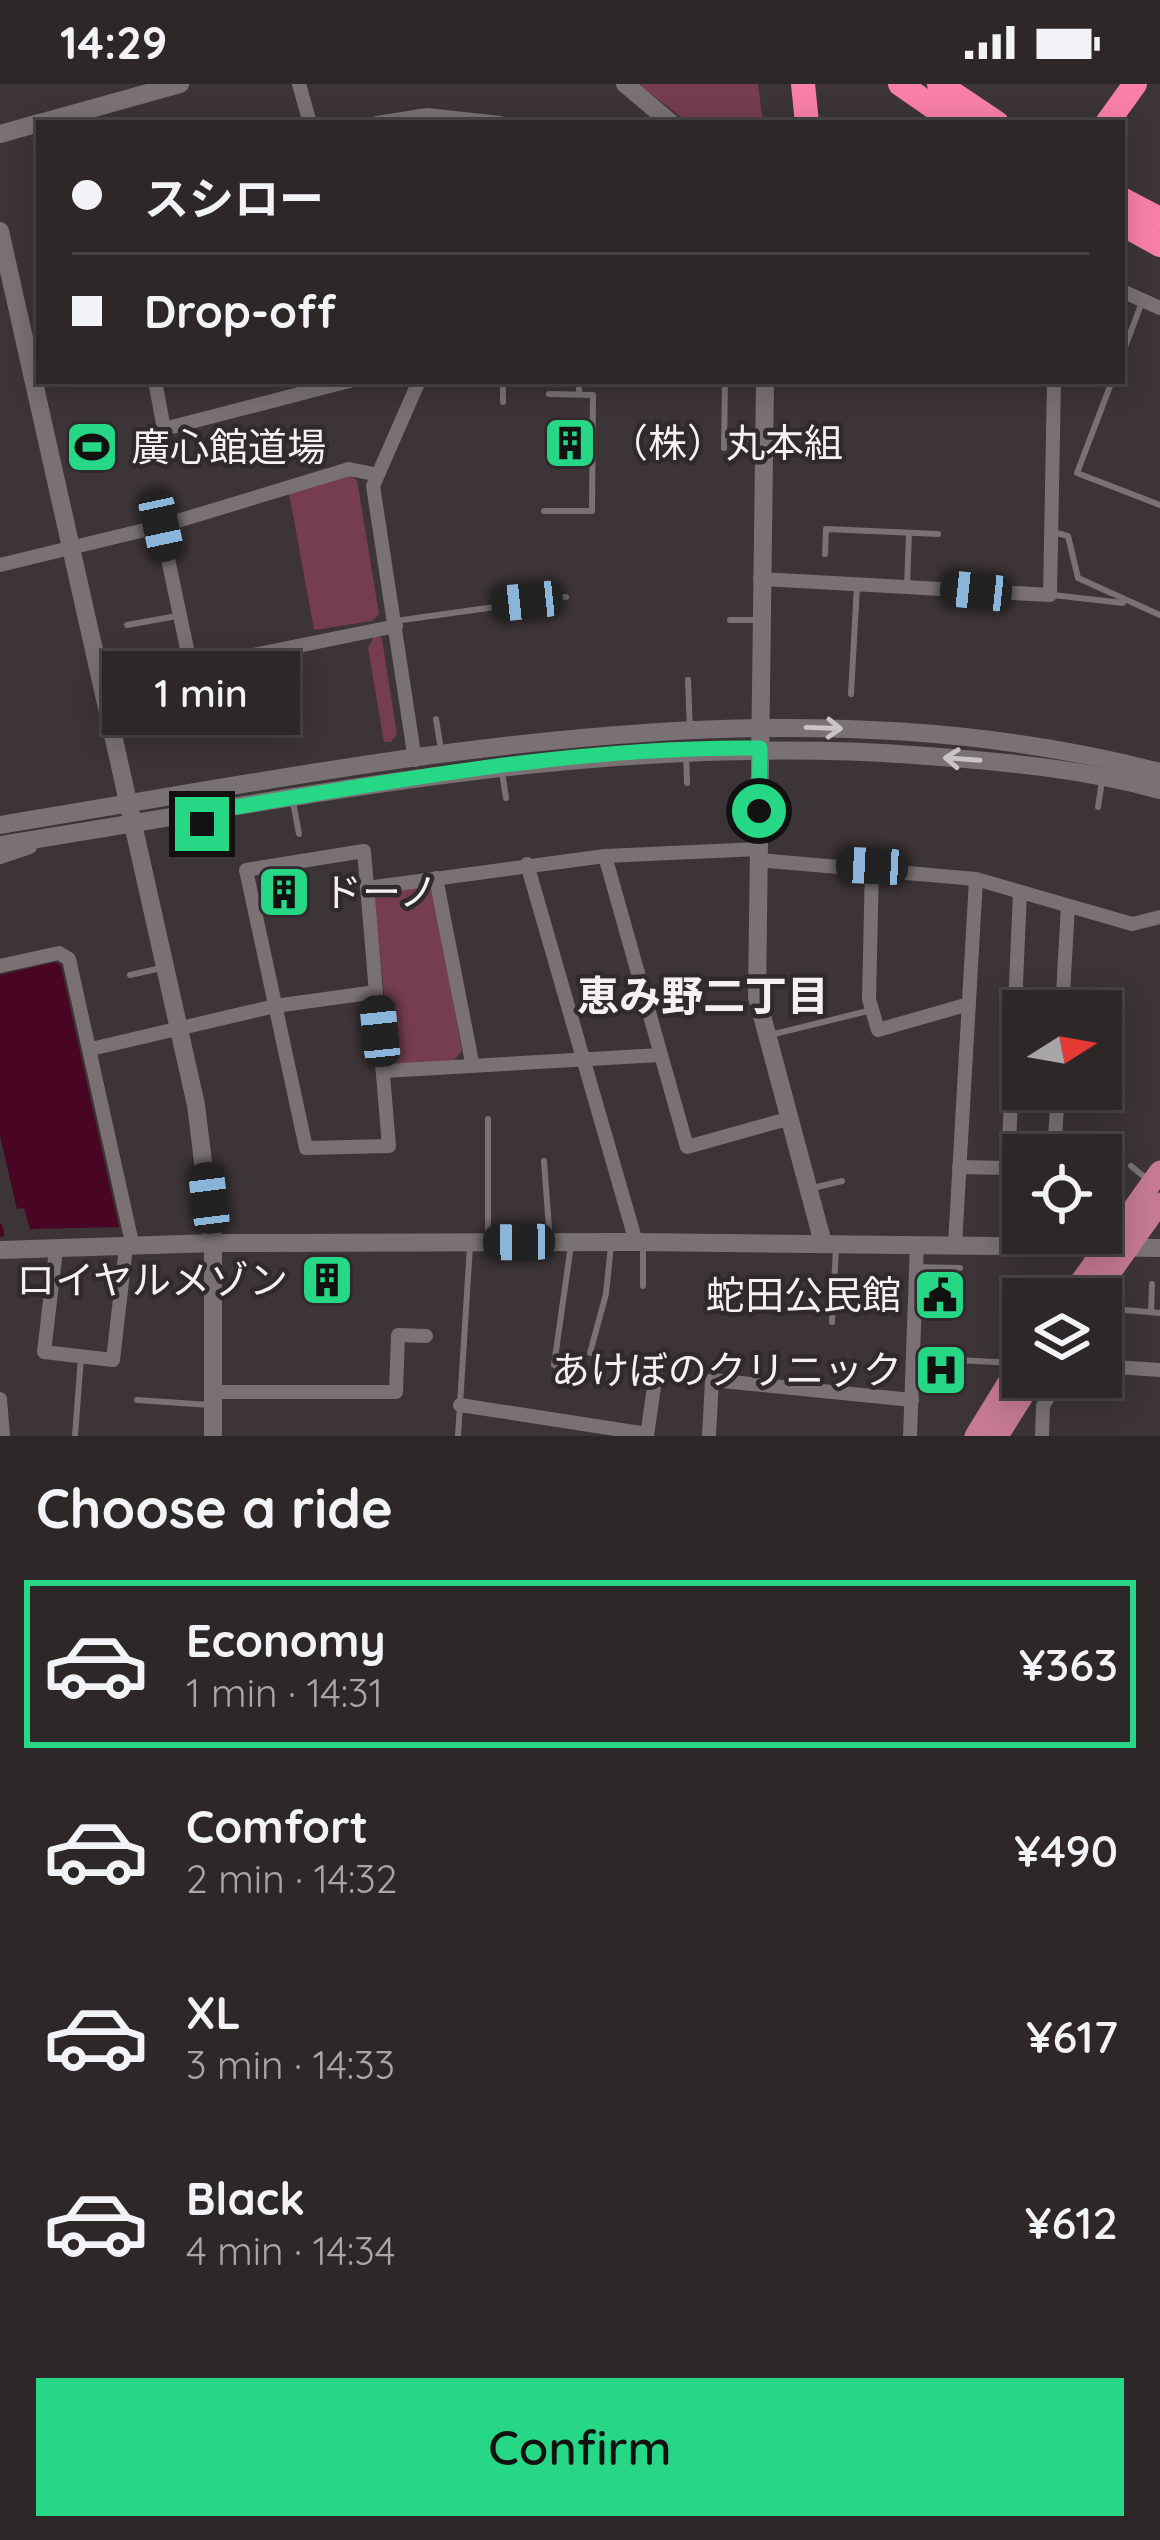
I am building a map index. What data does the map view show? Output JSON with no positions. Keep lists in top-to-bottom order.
{
  "districts": ["恵み野二丁目"],
  "places": {
    "building": ["（株）丸本組", "ドーノ", "ロイヤルメゾン"],
    "sports": ["廣心館道場"],
    "public building": ["蛇田公民館"],
    "hospital": ["あけぼのクリニック"]
  },
  "north": "right",
  "page": {
    "status": "14:29",
    "banner": ["スシロー", "Drop-off"],
    "bubble": "1 min",
    "heading": "Choose a ride",
    "list": [
      {
        "name": "Economy",
        "note": "1 min · 14:31",
        "value": "¥363"
      },
      {
        "name": "Comfort",
        "note": "2 min · 14:32",
        "value": "¥490"
      },
      {
        "name": "XL",
        "note": "3 min · 14:33",
        "value": "¥617"
      },
      {
        "name": "Black",
        "note": "4 min · 14:34",
        "value": "¥612"
      }
    ],
    "buttons": "Confirm"
  }
}
